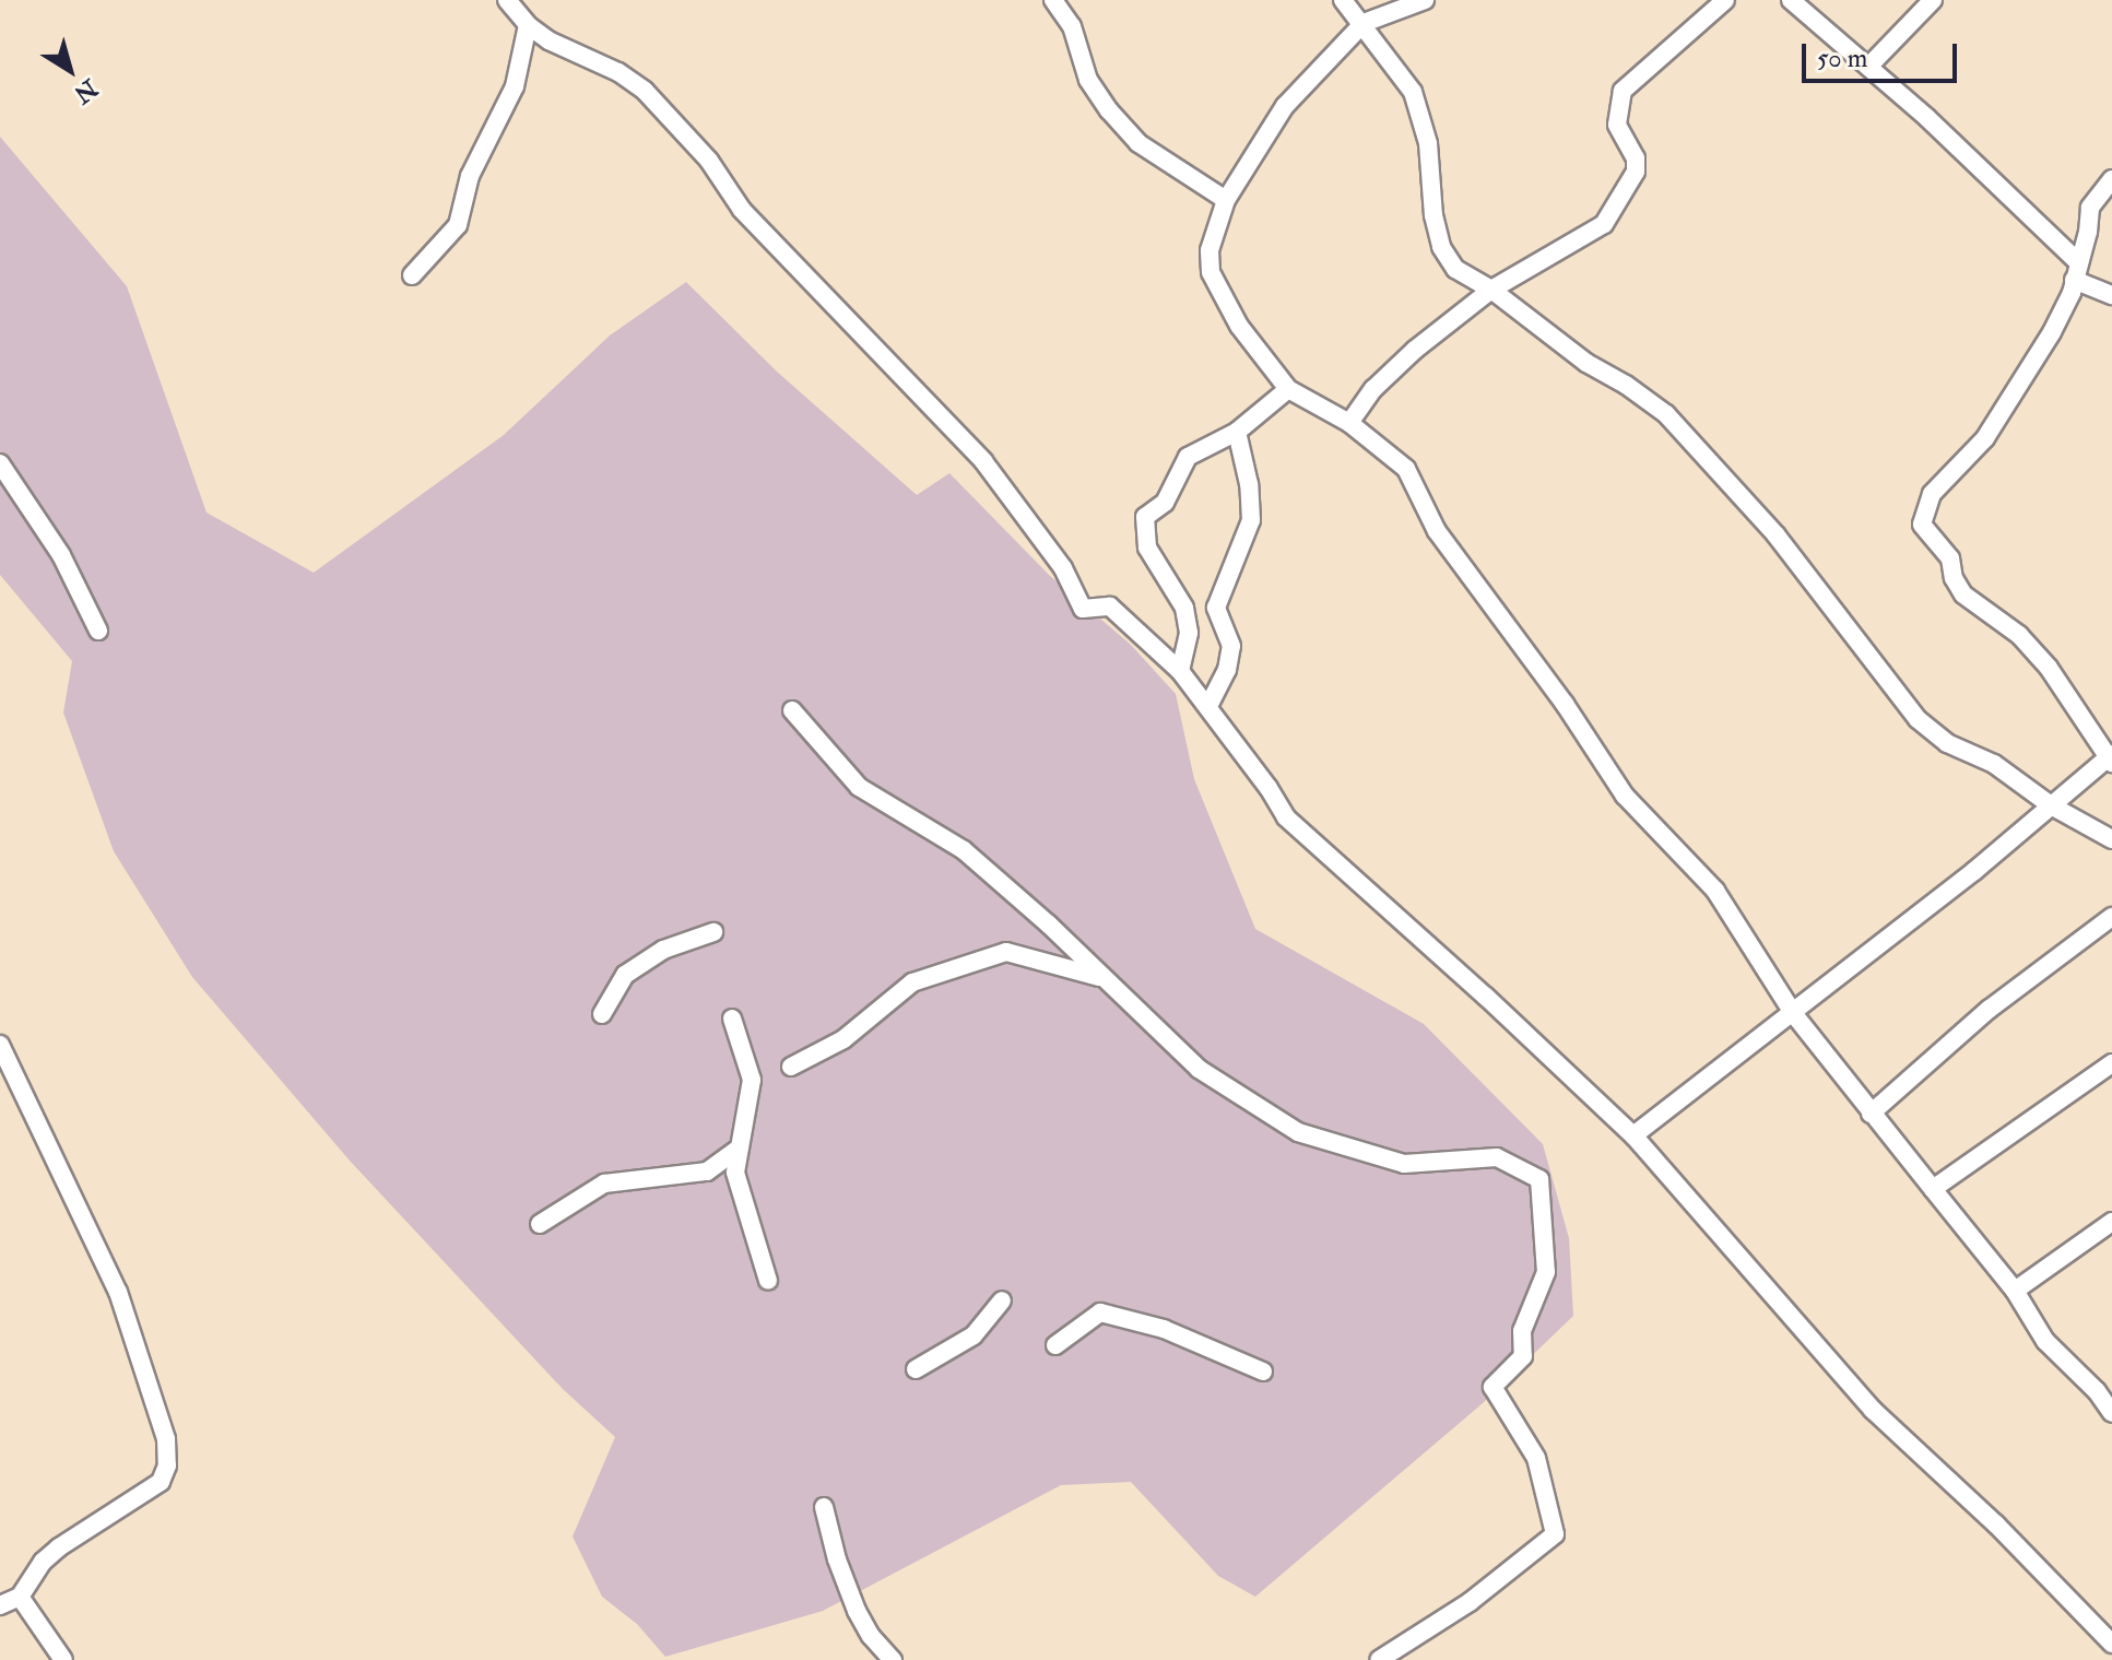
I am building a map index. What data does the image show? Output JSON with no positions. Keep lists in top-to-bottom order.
{
  "scale_bar": "50 m",
  "north": "bottom right"
}
